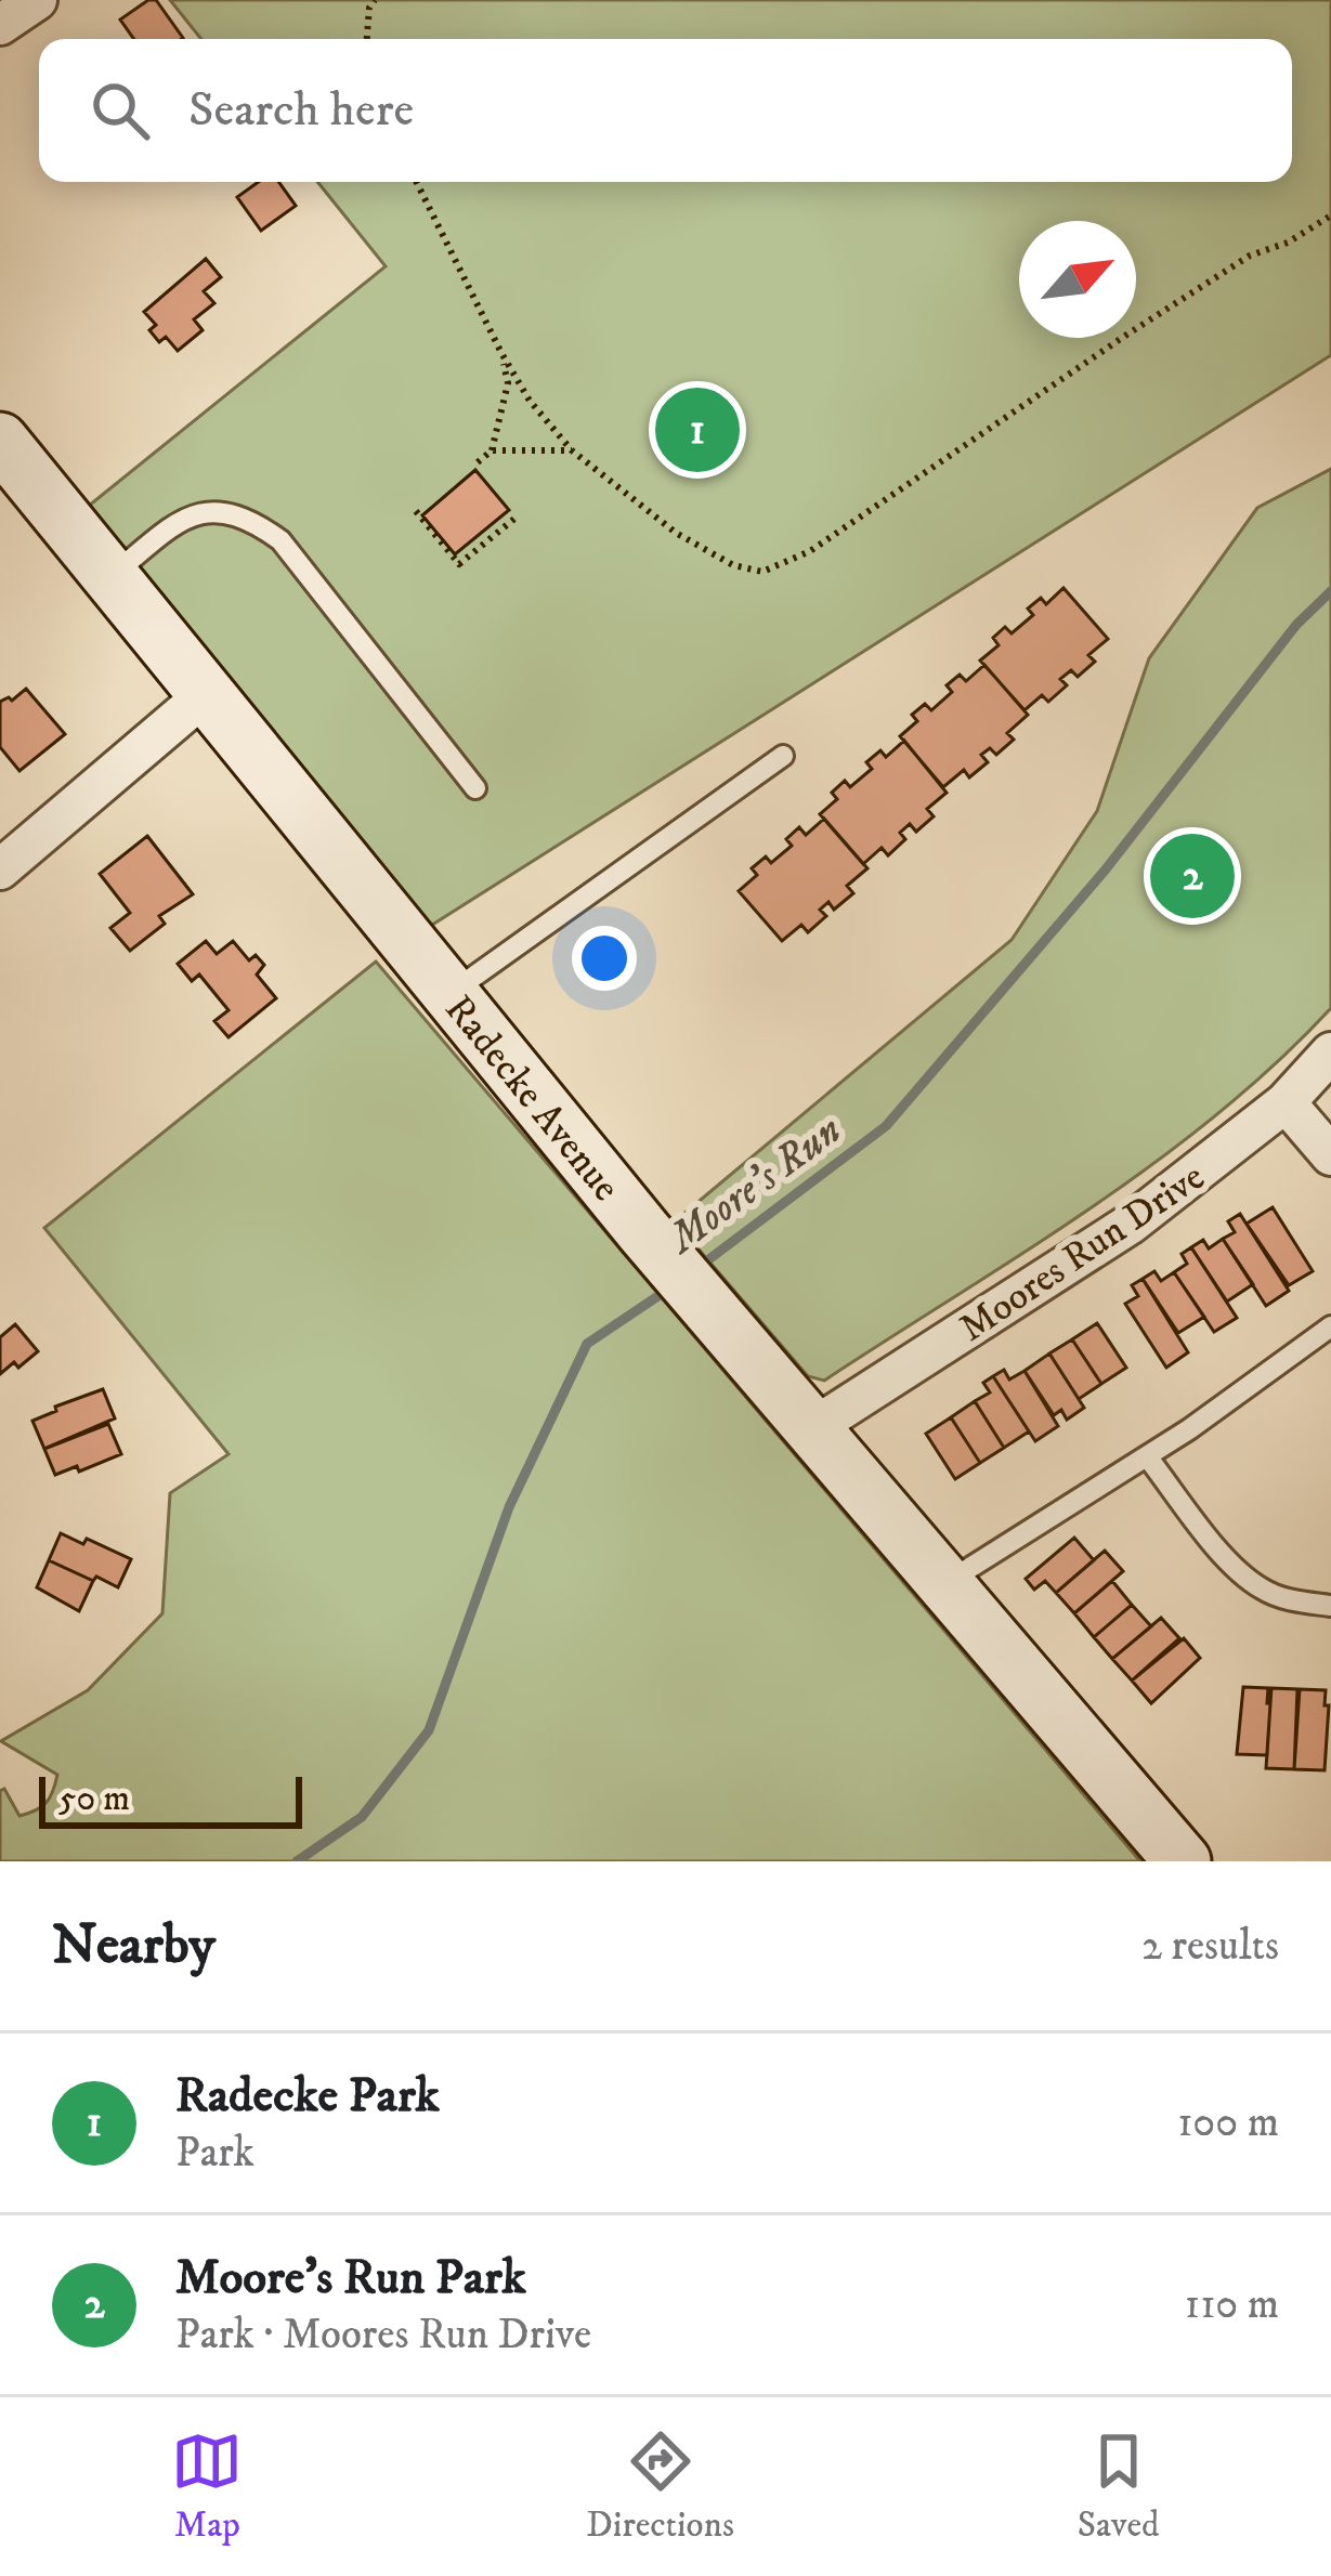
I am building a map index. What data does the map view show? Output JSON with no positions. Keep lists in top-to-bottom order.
{
  "streets": {
    "street": ["Radecke Avenue", "Moores Run Drive"]
  },
  "crossings": [
    ["Radecke Avenue", "Moores Run Drive"]
  ],
  "water": ["Moore's Run"],
  "scale_bar": "50 m",
  "north": "top right",
  "page": {
    "search": "Search here",
    "pins": ["1", "2"],
    "scale": "50 m",
    "heading": ["Nearby", "2 results"],
    "list": [
      {
        "mark": "1",
        "name": "Radecke Park",
        "note": "Park",
        "value": "100 m"
      },
      {
        "mark": "2",
        "name": "Moore's Run Park",
        "note": "Park · Moores Run Drive",
        "value": "110 m"
      }
    ],
    "nav": ["Map", "Directions", "Saved"]
  }
}
